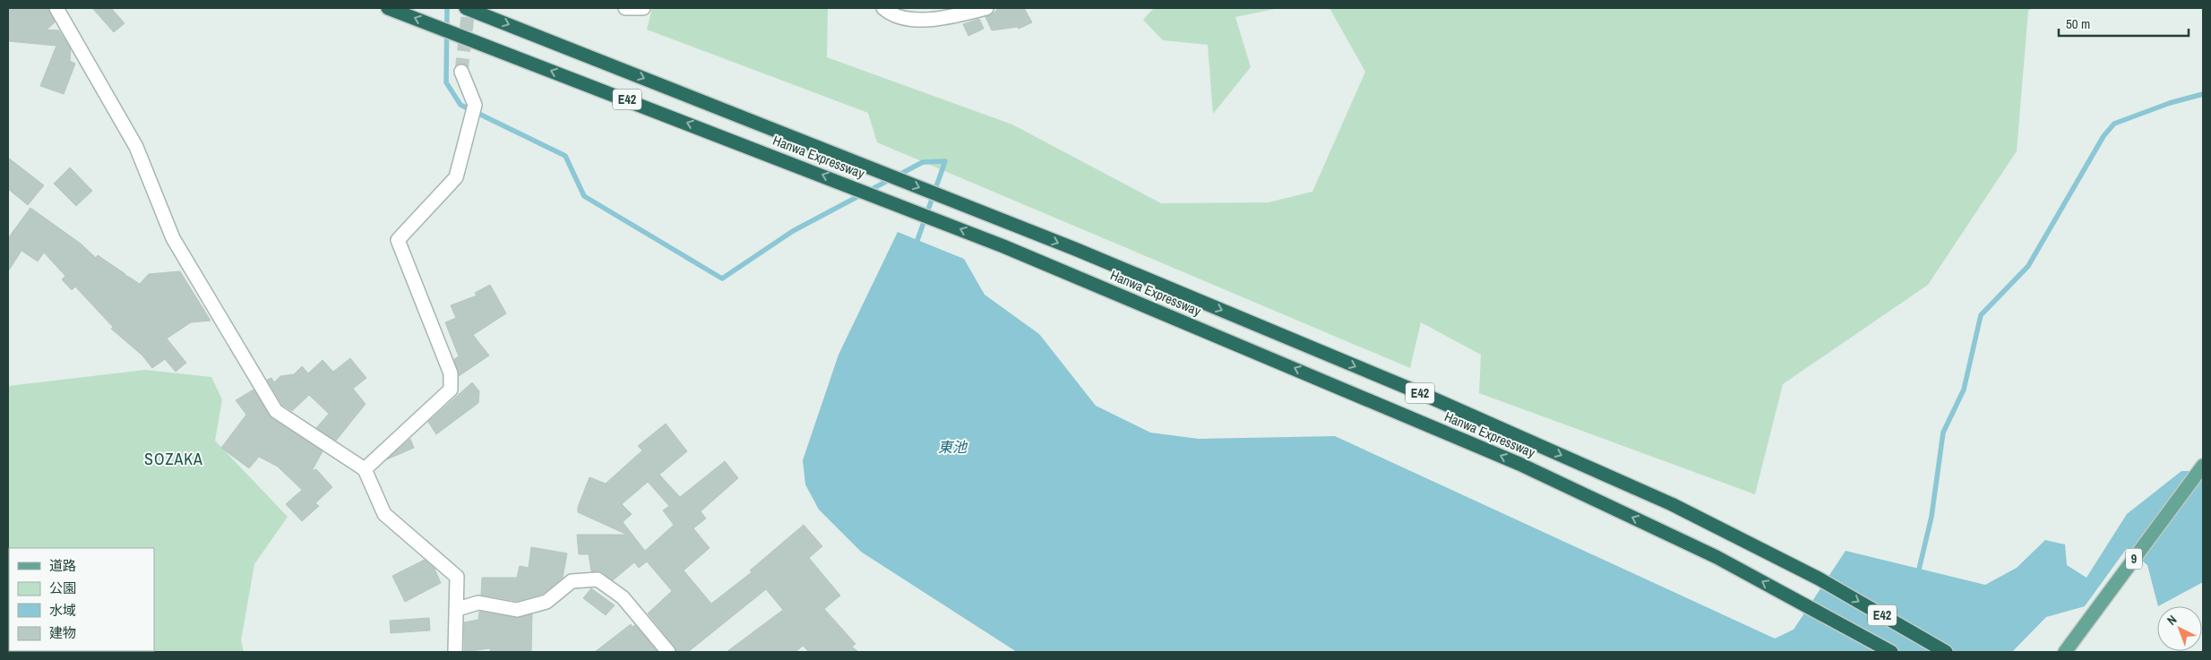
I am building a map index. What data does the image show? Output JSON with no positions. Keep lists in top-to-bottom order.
{
  "streets": {
    "highway": ["E42", "Hanwa Expressway"],
    "main road": ["9"]
  },
  "districts": ["SOZAKA"],
  "water": ["東池"],
  "legend": [
    "道路",
    "公園",
    "水域",
    "建物"
  ],
  "scale_bar": "50 m",
  "north": "top left"
}
